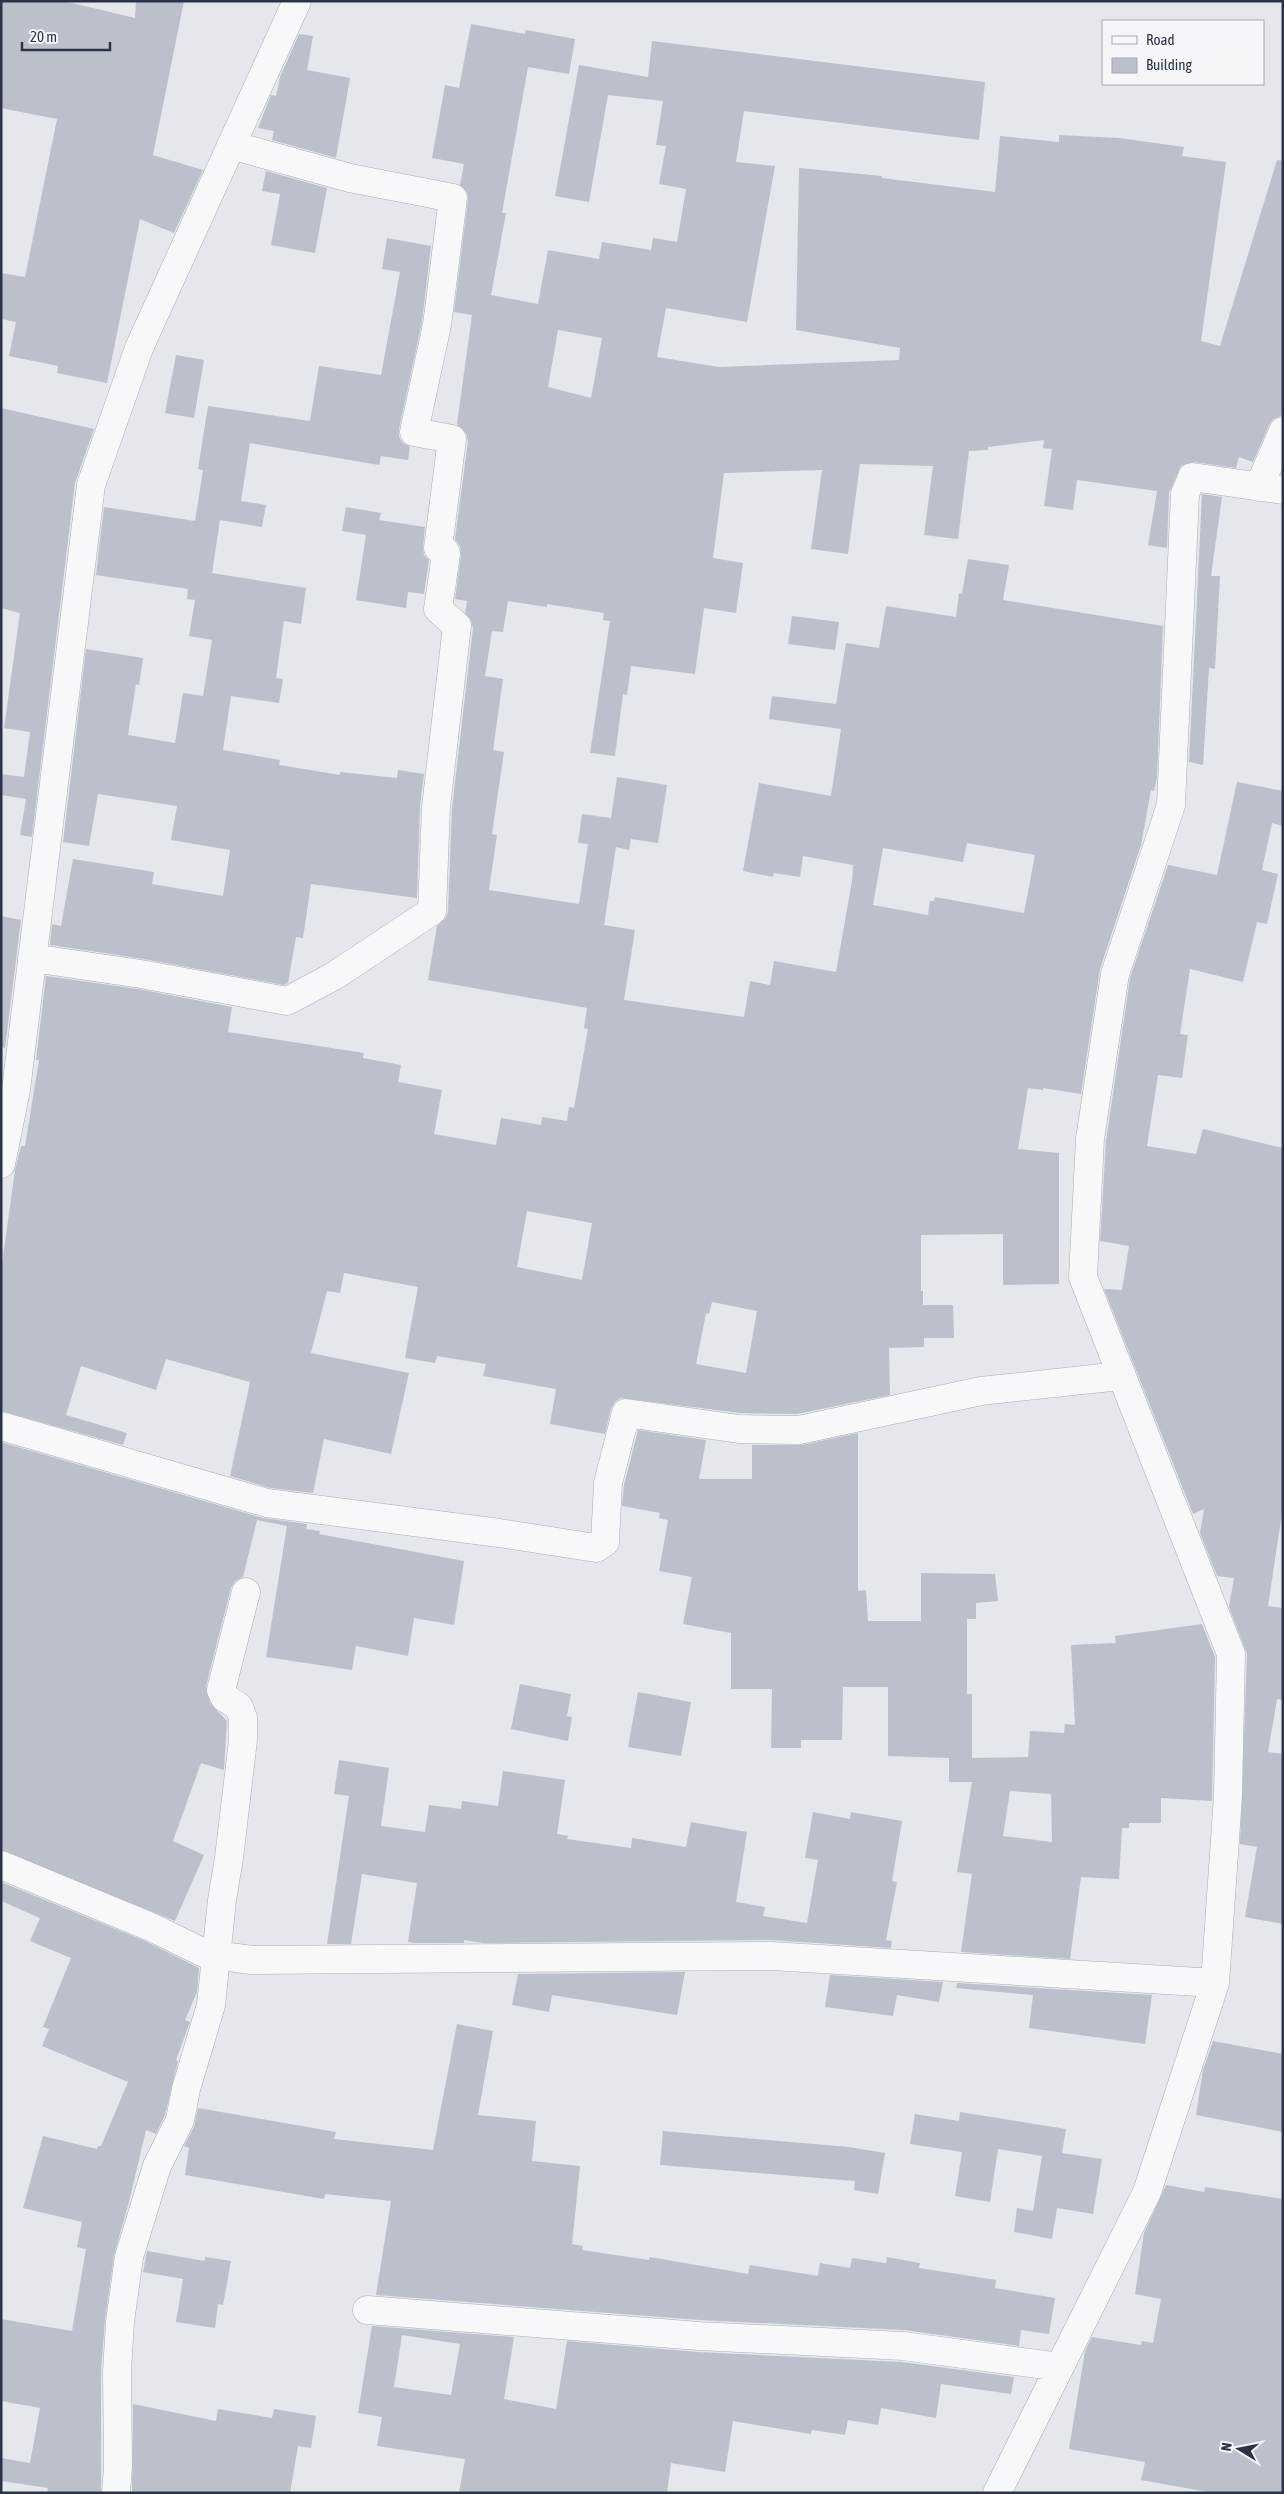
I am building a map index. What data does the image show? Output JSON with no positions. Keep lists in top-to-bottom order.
{
  "legend": ["Road", "Building"],
  "scale_bar": "20 m",
  "north": "left"
}
